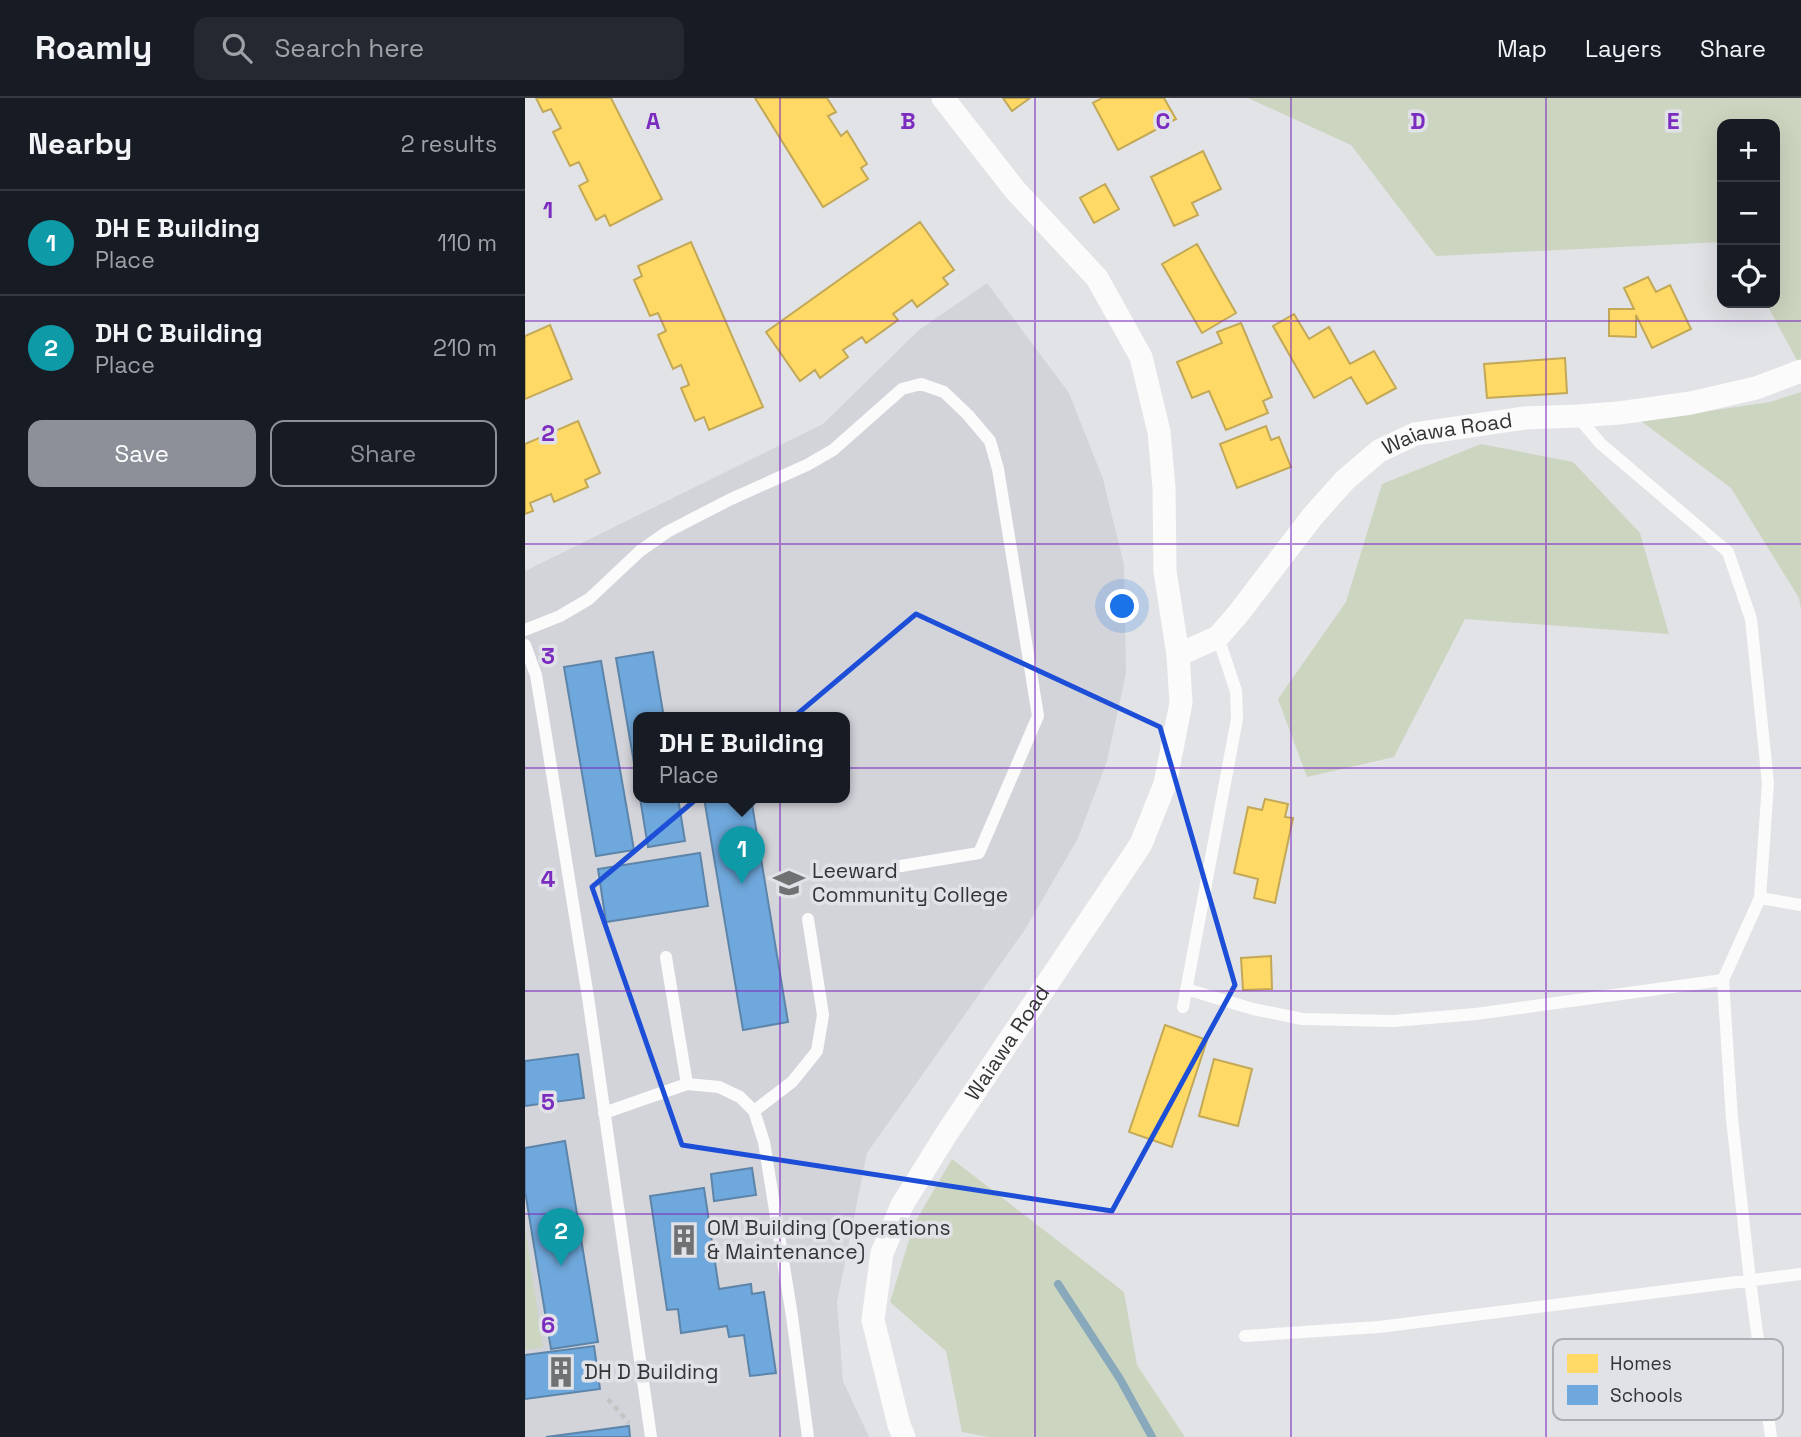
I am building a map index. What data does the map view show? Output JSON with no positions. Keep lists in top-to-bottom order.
{
  "streets": {
    "street": ["Waiawa Road"]
  },
  "places": {
    "school or university": ["Leeward Community College"],
    "building": ["OM Building (Operations & Maintenance)", "DH D Building"]
  },
  "legend": ["Homes", "Schools"],
  "page": {
    "header": "Roamly",
    "search": "Search here",
    "nav": ["Map", "Layers", "Share"],
    "heading": ["Nearby", "2 results"],
    "map_buttons": ["+", "−"],
    "list": [
      {
        "mark": "1",
        "name": "DH E Building",
        "note": "Place",
        "value": "110 m"
      },
      {
        "mark": "2",
        "name": "DH C Building",
        "note": "Place",
        "value": "210 m"
      }
    ],
    "buttons": ["Save", "Share"],
    "popup": ["DH E Building", "Place"],
    "pins": ["1", "2"]
  },
  "grid": {
    "columns": [
      "A",
      "B",
      "C",
      "D",
      "E"
    ],
    "rows": [
      "1",
      "2",
      "3",
      "4",
      "5",
      "6"
    ]
  }
}
